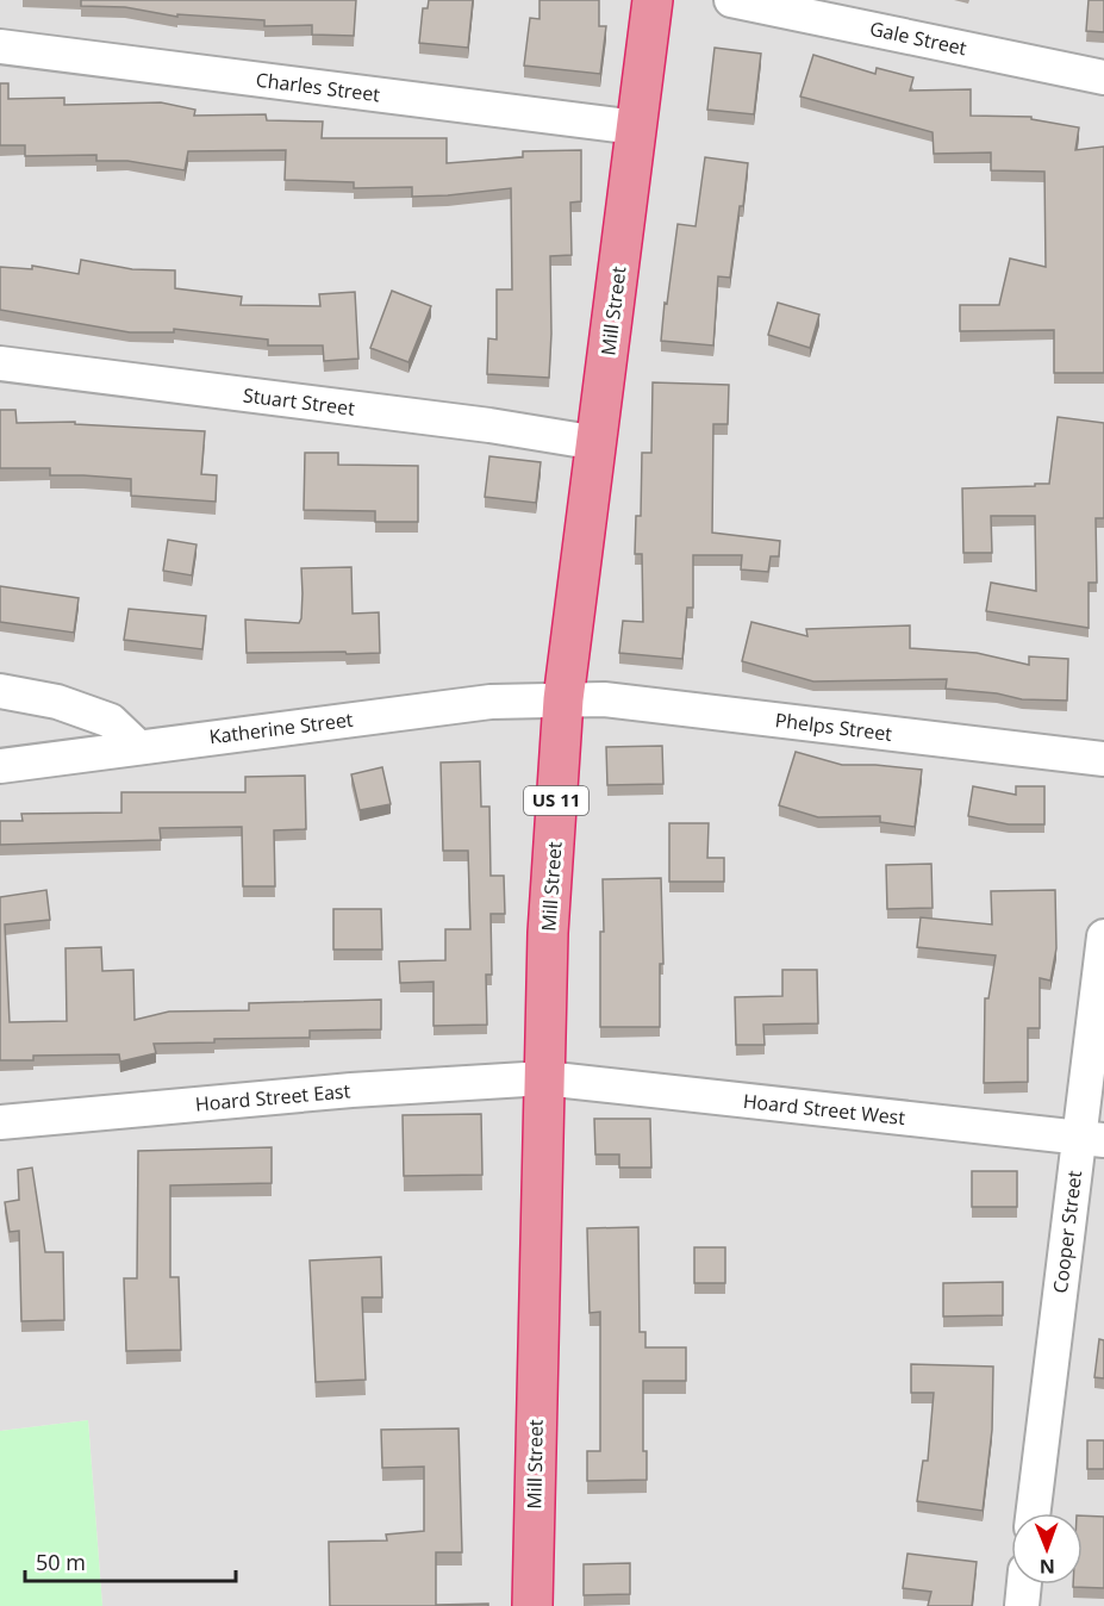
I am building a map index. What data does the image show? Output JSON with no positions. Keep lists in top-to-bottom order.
{
  "streets": {
    "highway": ["Mill Street", "US 11"],
    "street": [
      "Gale Street",
      "Charles Street",
      "Stuart Street",
      "Phelps Street",
      "Katherine Street",
      "Hoard Street East",
      "Hoard Street West",
      "Cooper Street"
    ]
  },
  "crossings": [
    ["Charles Street", "Mill Street"],
    ["Mill Street", "Stuart Street"],
    ["Mill Street", "Phelps Street"],
    ["Mill Street", "Katherine Street"],
    ["Mill Street", "Hoard Street East"],
    ["Mill Street", "Hoard Street West"],
    ["Phelps Street", "Katherine Street"],
    ["Hoard Street East", "Hoard Street West"],
    ["Hoard Street West", "Cooper Street"]
  ],
  "scale_bar": "50 m",
  "north": "bottom"
}
